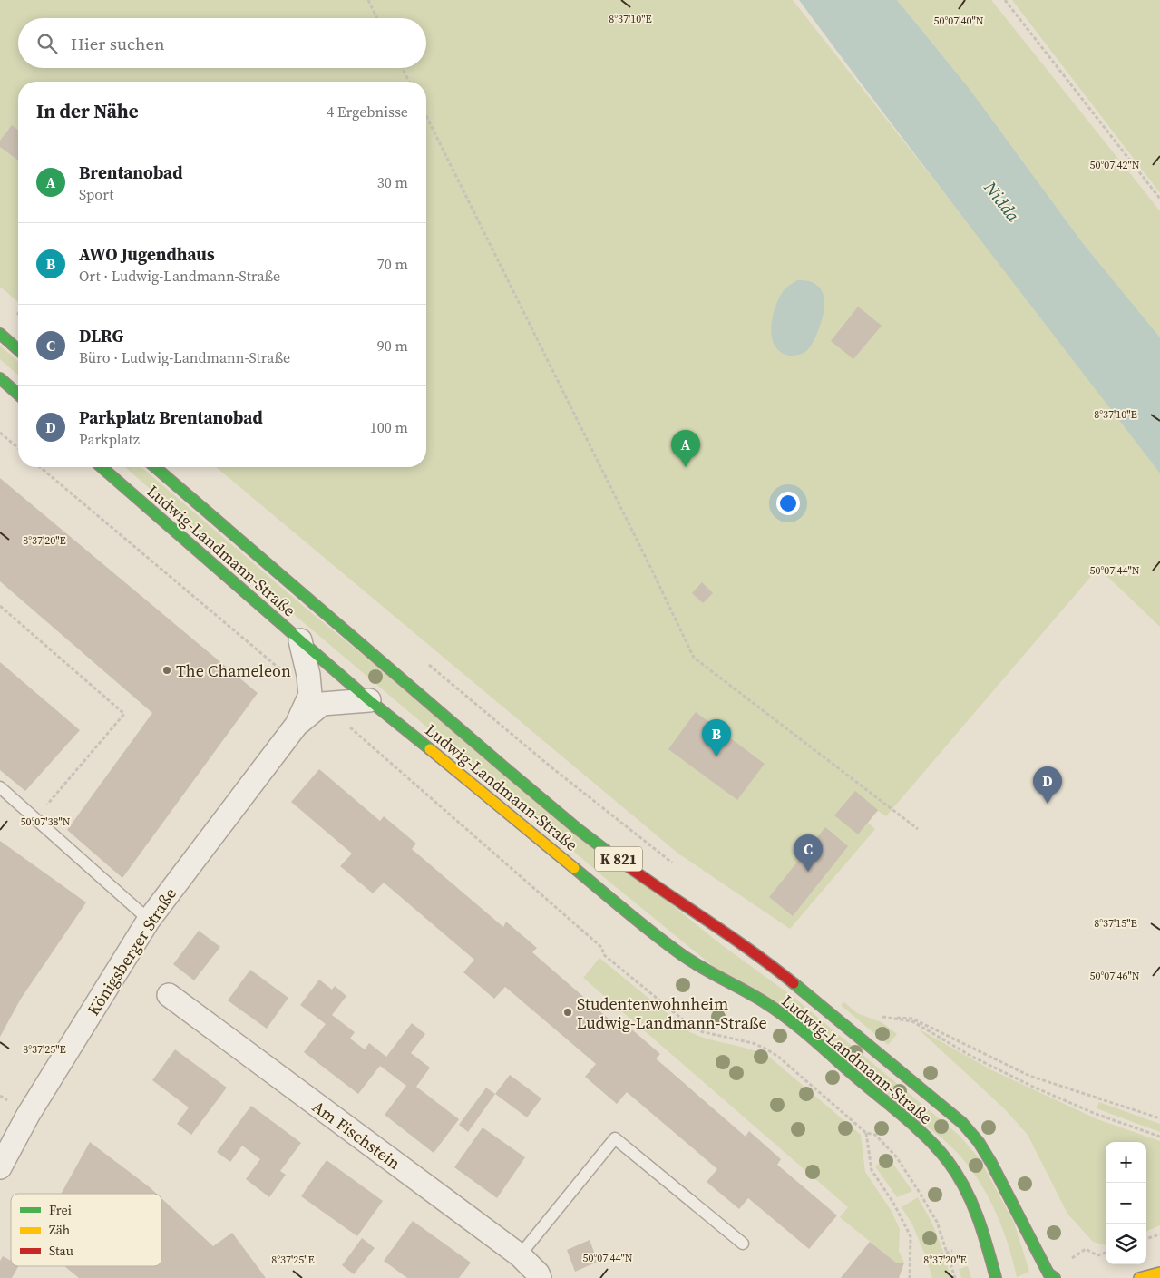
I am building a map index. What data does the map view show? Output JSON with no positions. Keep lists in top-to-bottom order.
{
  "streets": {
    "main road": ["Ludwig-Landmann-Straße", "K 821"],
    "street": ["Königsberger Straße", "Am Fischstein"]
  },
  "crossings": [
    ["Ludwig-Landmann-Straße", "Königsberger Straße"]
  ],
  "water": ["Nidda"],
  "places": ["The Chameleon", "Studentenwohnheim Ludwig-Landmann-Straße"],
  "legend": ["Frei", "Zäh", "Stau"],
  "page": {
    "search": "Hier suchen",
    "heading": ["In der Nähe", "4 Ergebnisse"],
    "list": [
      {
        "mark": "A",
        "name": "Brentanobad",
        "note": "Sport",
        "value": "30 m"
      },
      {
        "mark": "B",
        "name": "AWO Jugendhaus",
        "note": "Ort · Ludwig-Landmann-Straße",
        "value": "70 m"
      },
      {
        "mark": "C",
        "name": "DLRG",
        "note": "Büro · Ludwig-Landmann-Straße",
        "value": "90 m"
      },
      {
        "mark": "D",
        "name": "Parkplatz Brentanobad",
        "note": "Parkplatz",
        "value": "100 m"
      }
    ],
    "pins": [
      "A",
      "B",
      "D",
      "C"
    ],
    "map_buttons": ["+", "−"]
  },
  "coordinates": [
    "8°37'10\"E",
    "50°07'40\"N",
    "50°07'42\"N",
    "8°37'20\"E",
    "50°07'44\"N",
    "50°07'38\"N",
    "8°37'15\"E",
    "50°07'46\"N",
    "8°37'25\"E"
  ]
}
